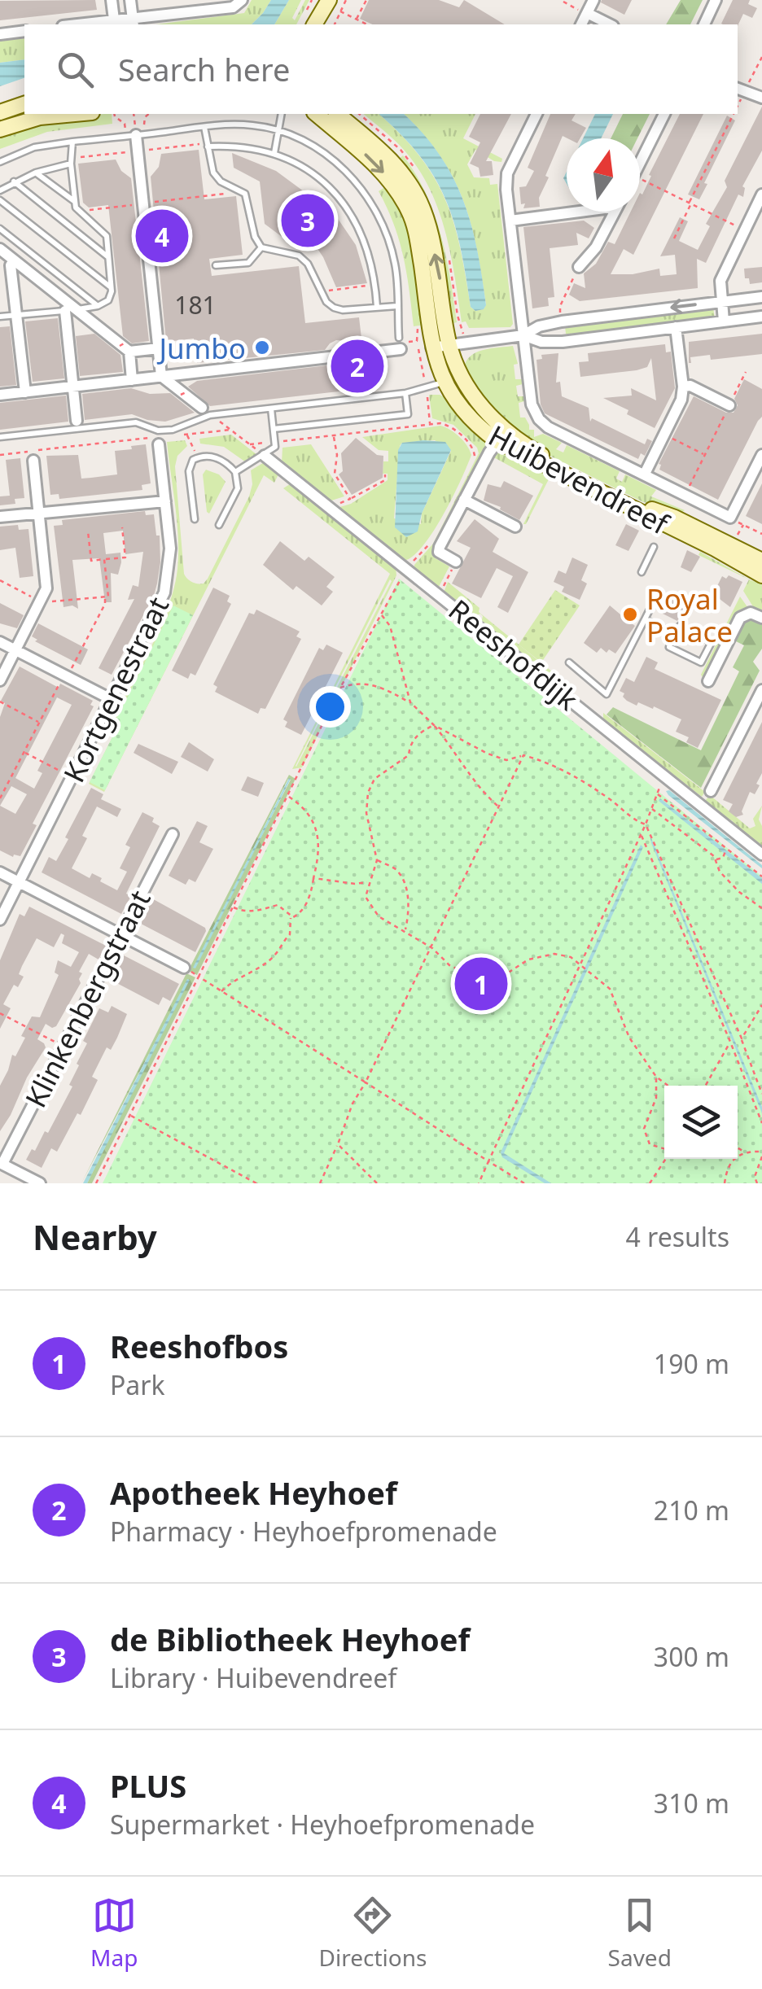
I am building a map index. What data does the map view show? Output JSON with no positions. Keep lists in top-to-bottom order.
{
  "streets": {
    "street": [
      "Huibevendreef",
      "Reeshofdijk",
      "Kortgenestraat",
      "Klinkenbergstraat"
    ]
  },
  "places": ["Jumbo", "Royal Palace"],
  "house_numbers": ["181"],
  "north": "top",
  "page": {
    "search": "Search here",
    "pins": [
      "3",
      "4",
      "2",
      "1"
    ],
    "heading": ["Nearby", "4 results"],
    "list": [
      {
        "mark": "1",
        "name": "Reeshofbos",
        "note": "Park",
        "value": "190 m"
      },
      {
        "mark": "2",
        "name": "Apotheek Heyhoef",
        "note": "Pharmacy · Heyhoefpromenade",
        "value": "210 m"
      },
      {
        "mark": "3",
        "name": "de Bibliotheek Heyhoef",
        "note": "Library · Huibevendreef",
        "value": "300 m"
      },
      {
        "mark": "4",
        "name": "PLUS",
        "note": "Supermarket · Heyhoefpromenade",
        "value": "310 m"
      }
    ],
    "nav": ["Map", "Directions", "Saved"]
  }
}
